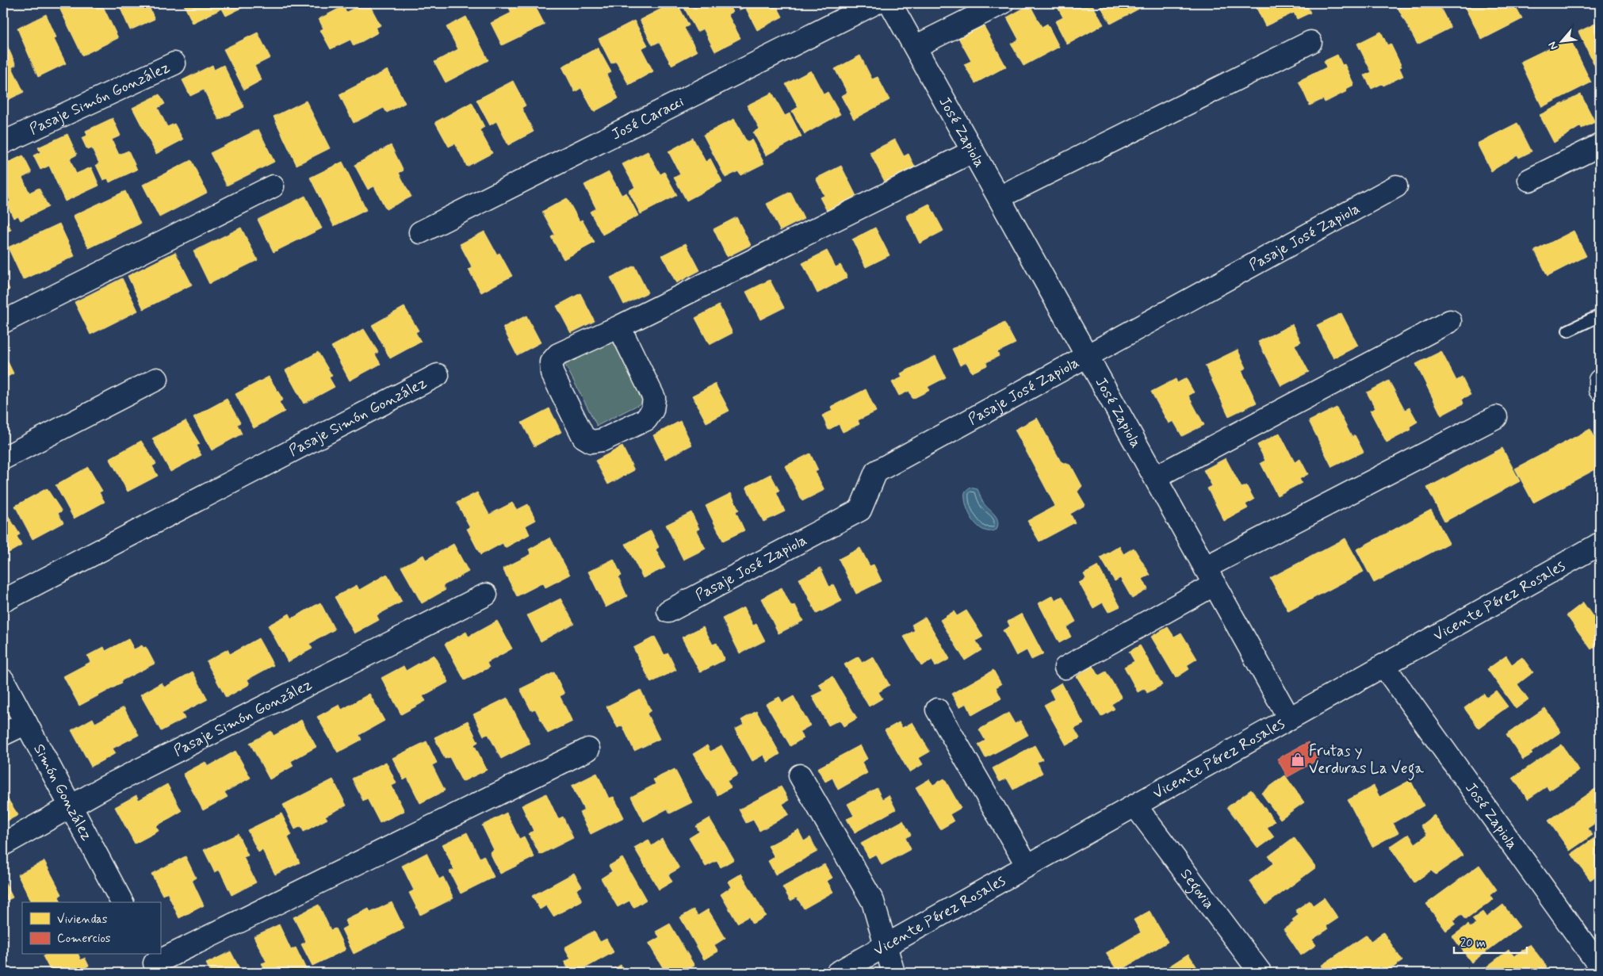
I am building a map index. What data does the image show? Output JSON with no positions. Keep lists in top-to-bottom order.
{
  "streets": {
    "street": [
      "Pasaje Simón González",
      "José Caracci",
      "José Zapiola",
      "Pasaje José Zapiola",
      "Vicente Pérez Rosales",
      "Simón González",
      "Segovia"
    ]
  },
  "crossings": [
    ["Pasaje Simón González", "Simón González"],
    ["José Zapiola", "Pasaje José Zapiola"],
    ["José Zapiola", "Vicente Pérez Rosales"],
    ["Vicente Pérez Rosales", "Segovia"]
  ],
  "places": {
    "shop": ["Frutas y Verduras La Vega"]
  },
  "legend": ["Viviendas", "Comercios"],
  "scale_bar": "20 m",
  "north": "bottom left"
}
